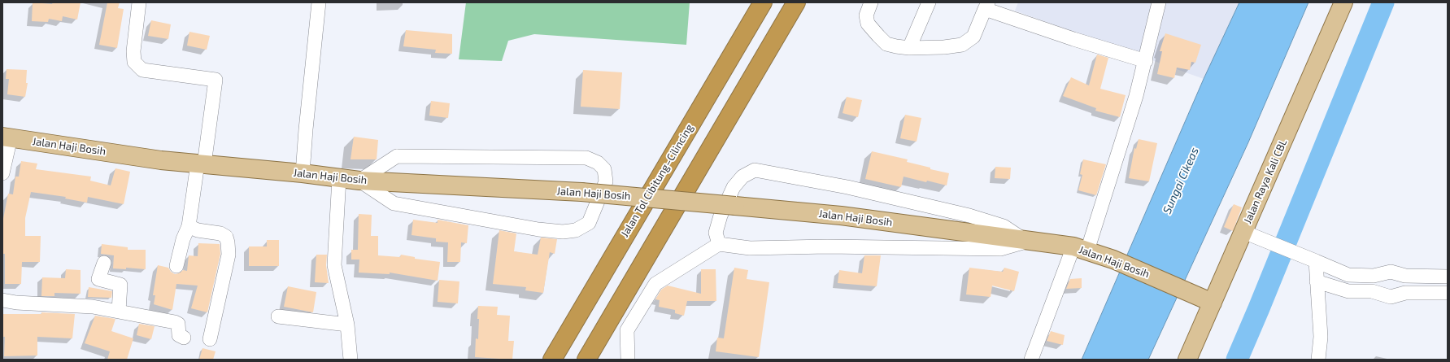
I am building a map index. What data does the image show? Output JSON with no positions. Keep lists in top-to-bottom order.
{
  "streets": {
    "highway": ["Jalan Tol Cibitung–Cilincing"],
    "main road": ["Jalan Haji Bosih", "Jalan Raya Kali CBL"]
  },
  "crossings": [
    ["Jalan Haji Bosih", "Jalan Raya Kali CBL"]
  ],
  "water": ["Sungai Cikeas"]
}
